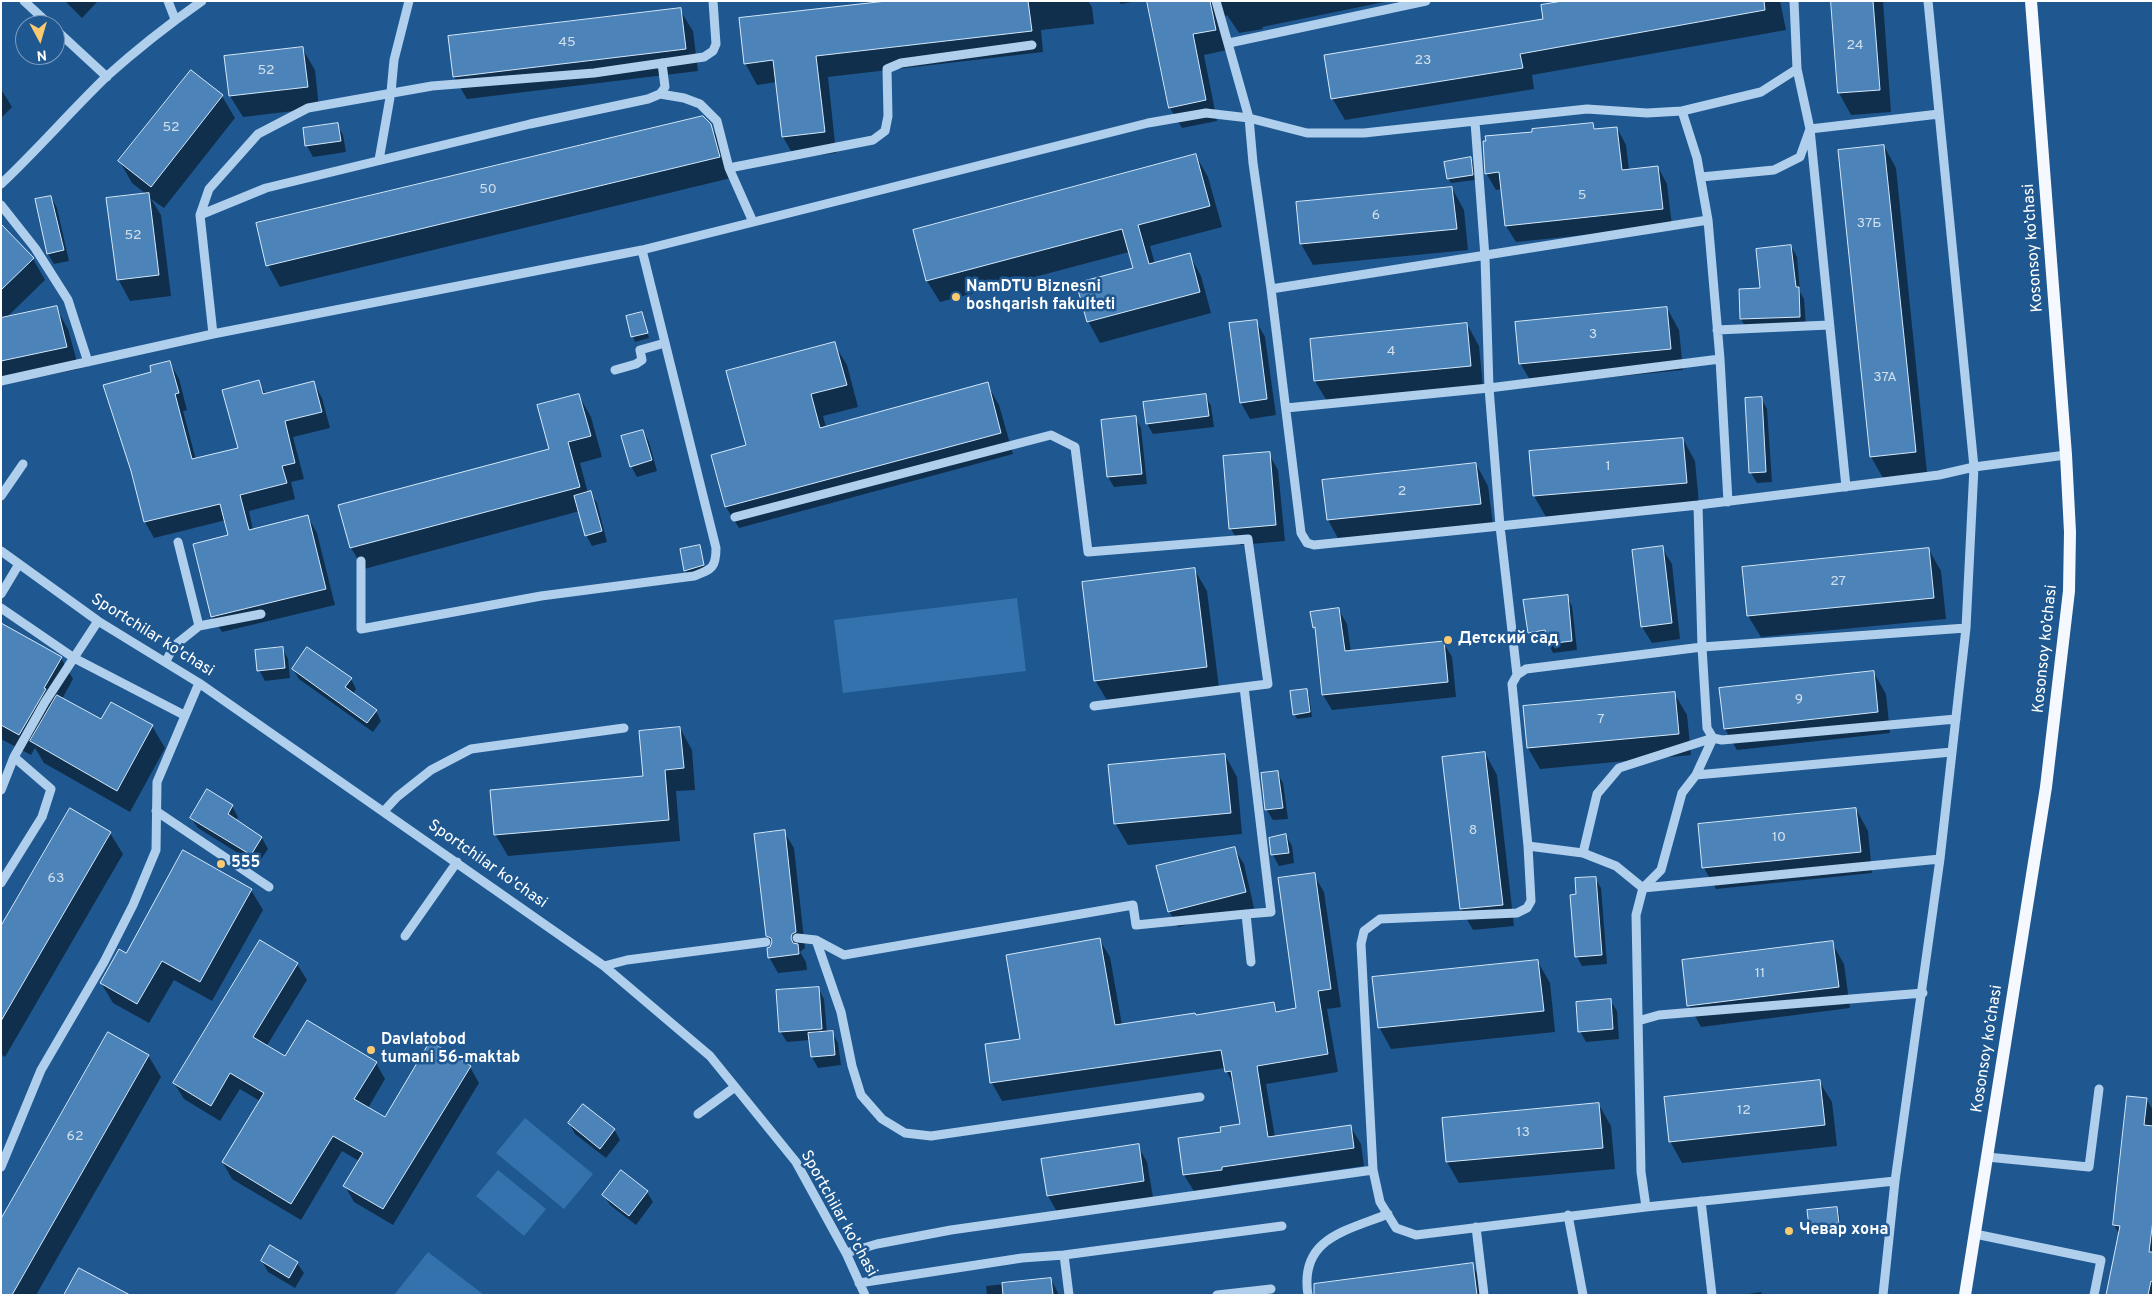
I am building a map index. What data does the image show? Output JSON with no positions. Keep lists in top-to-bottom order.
{
  "streets": {
    "main road": ["Kosonsoy ko’chasi"],
    "street": ["Sportchilar ko'chasi"]
  },
  "places": [
    "NamDTU Biznesni boshqarish fakulteti",
    "Детский сад",
    "555",
    "Davlatobod tumani 56-maktab",
    "Чевар хона"
  ],
  "house_numbers": [
    "45",
    "24",
    "23",
    "52",
    "52",
    "50",
    "5",
    "6",
    "37Б",
    "52",
    "3",
    "4",
    "37A",
    "1",
    "2",
    "27",
    "9",
    "7",
    "8",
    "10",
    "63",
    "11",
    "12",
    "13",
    "62"
  ],
  "north": "bottom"
}
